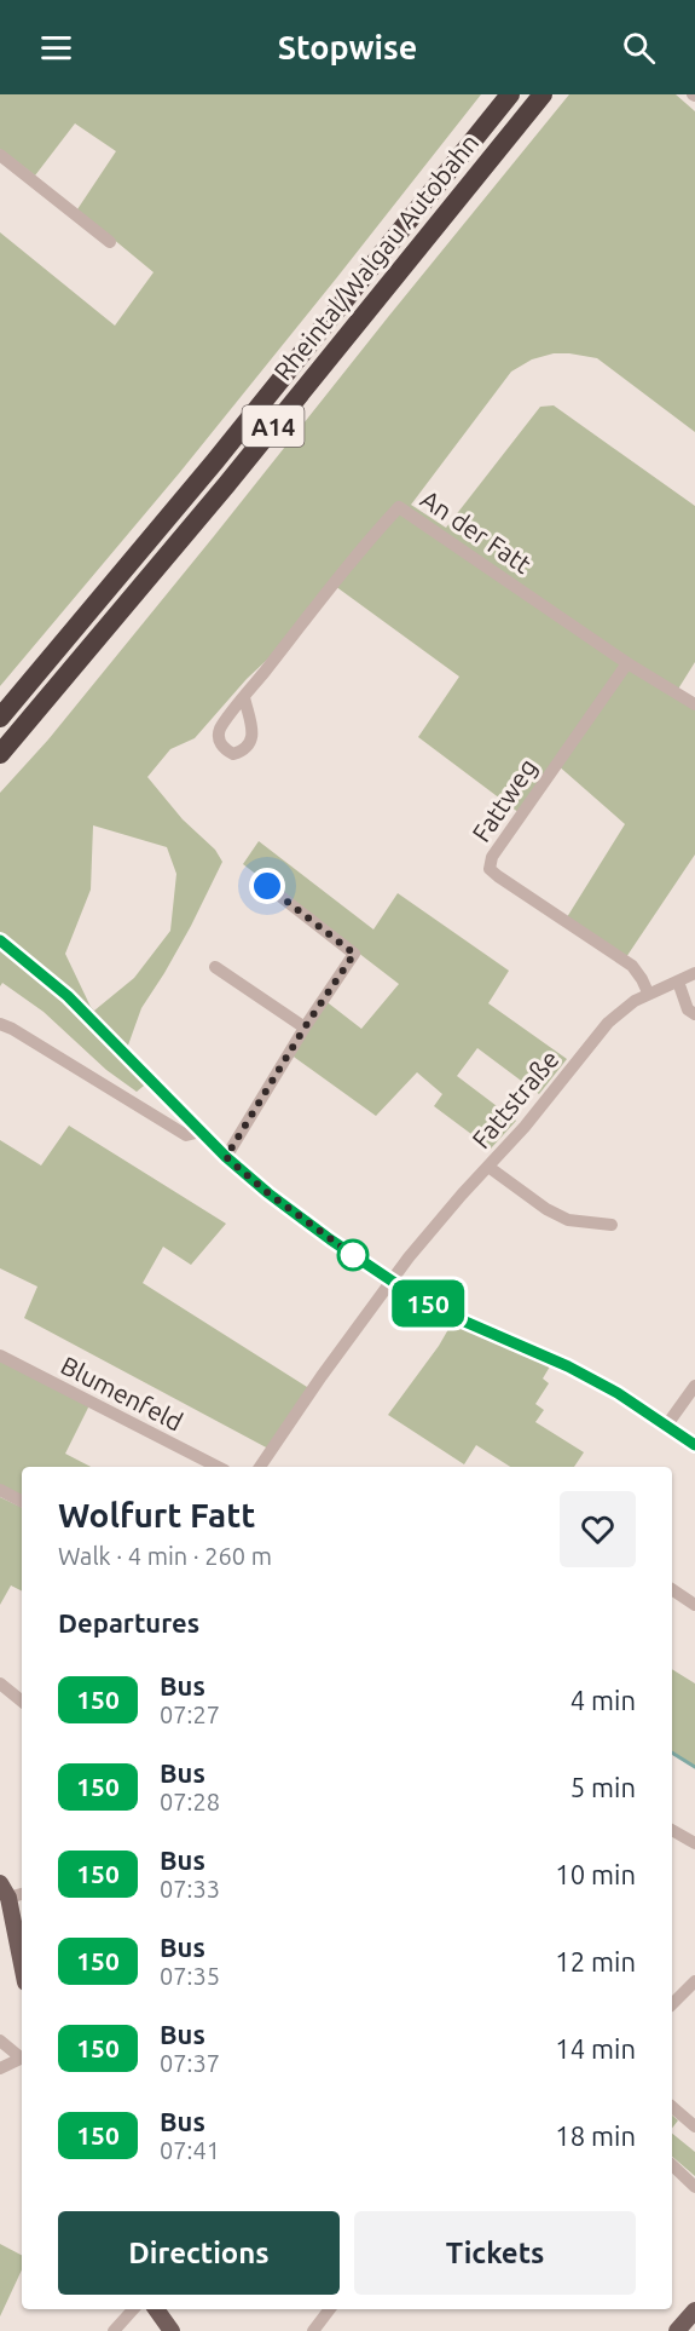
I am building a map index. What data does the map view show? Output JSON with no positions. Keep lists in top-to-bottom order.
{
  "streets": {
    "highway": ["Rheintal/Walgau Autobahn", "A14"],
    "street": [
      "An der Fatt",
      "Fattweg",
      "Fattstraße",
      "Blumenfeld"
    ]
  },
  "crossings": [
    ["An der Fatt", "Fattweg"],
    ["Fattweg", "Fattstraße"]
  ],
  "lines": ["bus line 150"],
  "page": {
    "header": "Stopwise",
    "on_map": "150",
    "heading": [
      ["Wolfurt Fatt", "Walk · 4 min · 260 m"],
      "Departures"
    ],
    "list": [
      {
        "mark": "150",
        "name": "Bus",
        "note": "07:27",
        "value": "4 min"
      },
      {
        "mark": "150",
        "name": "Bus",
        "note": "07:28",
        "value": "5 min"
      },
      {
        "mark": "150",
        "name": "Bus",
        "note": "07:33",
        "value": "10 min"
      },
      {
        "mark": "150",
        "name": "Bus",
        "note": "07:35",
        "value": "12 min"
      },
      {
        "mark": "150",
        "name": "Bus",
        "note": "07:37",
        "value": "14 min"
      },
      {
        "mark": "150",
        "name": "Bus",
        "note": "07:41",
        "value": "18 min"
      }
    ],
    "buttons": ["Directions", "Tickets"]
  }
}
